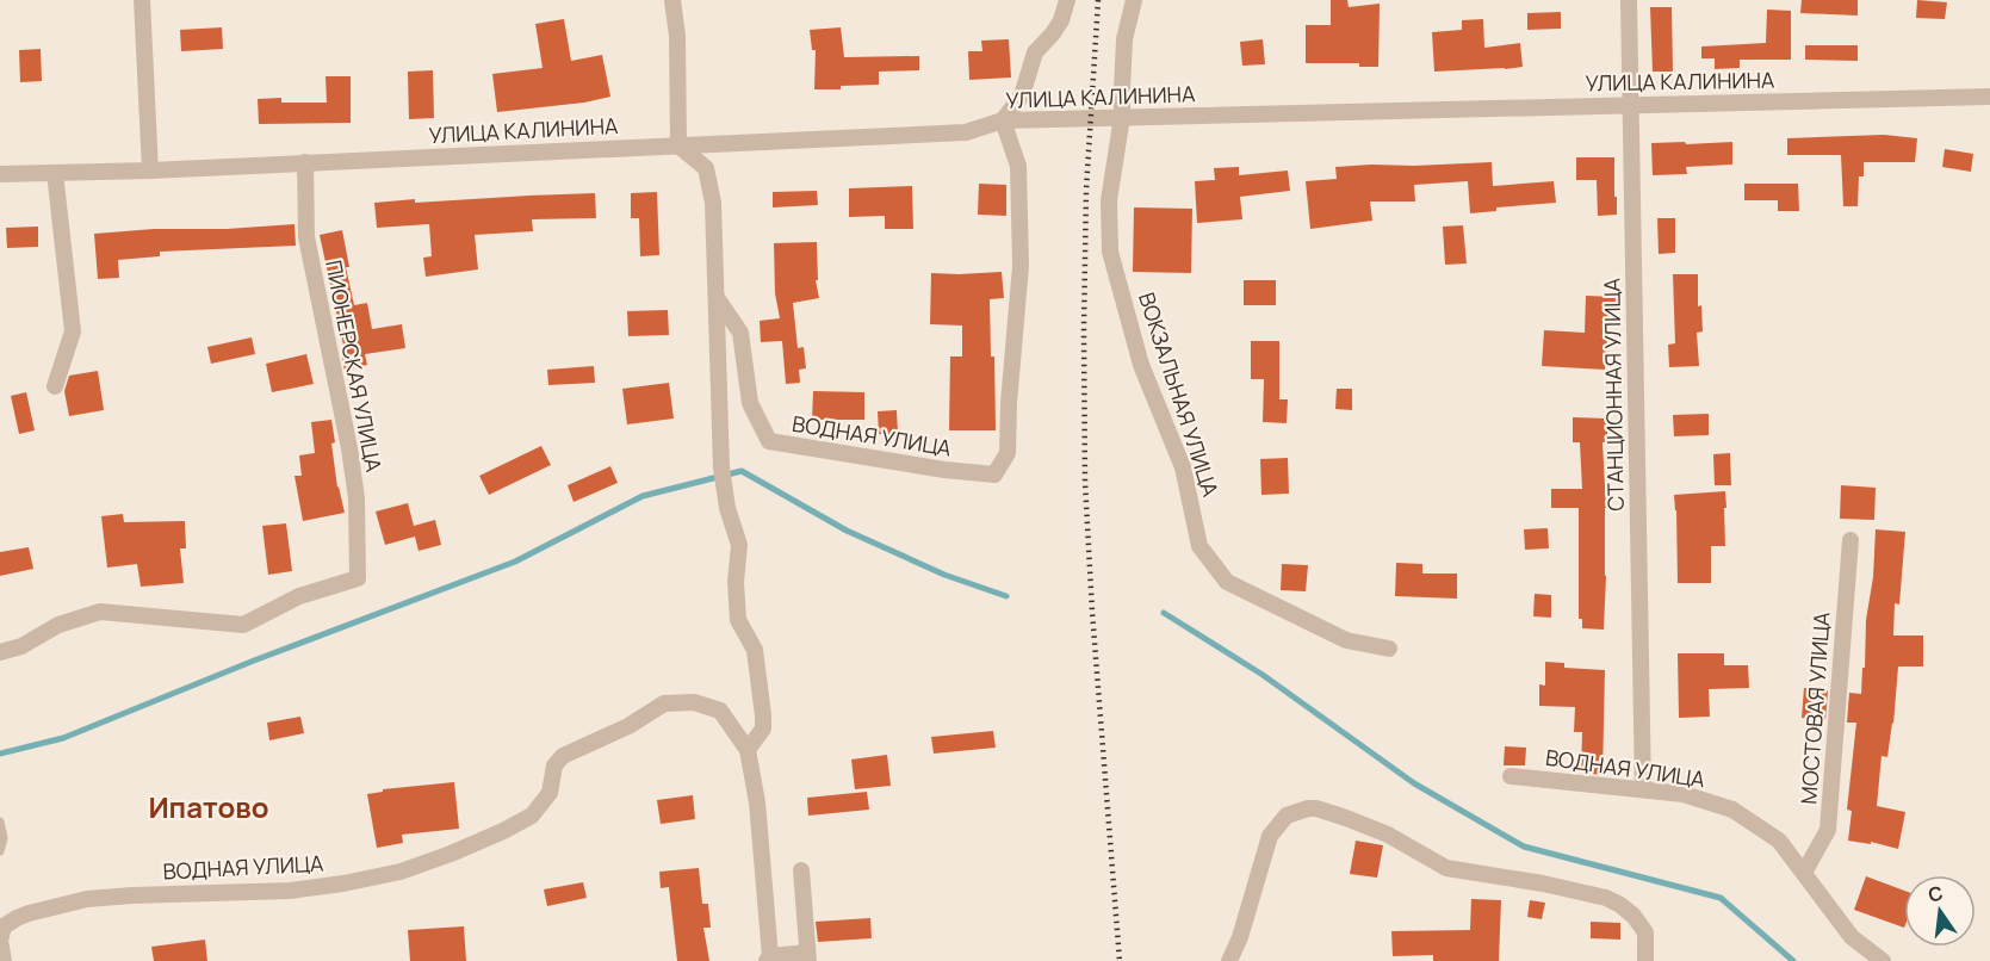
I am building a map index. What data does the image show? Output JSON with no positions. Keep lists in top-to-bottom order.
{
  "streets": {
    "street": [
      "УЛИЦА КАЛИНИНА",
      "ПИОНЕРСКАЯ УЛИЦА",
      "ВОКЗАЛЬНАЯ УЛИЦА",
      "СТАНЦИОННАЯ УЛИЦА",
      "ВОДНАЯ УЛИЦА",
      "МОСТОВАЯ УЛИЦА"
    ]
  },
  "crossings": [
    ["УЛИЦА КАЛИНИНА", "ПИОНЕРСКАЯ УЛИЦА"],
    ["УЛИЦА КАЛИНИНА", "ВОКЗАЛЬНАЯ УЛИЦА"],
    ["УЛИЦА КАЛИНИНА", "СТАНЦИОННАЯ УЛИЦА"],
    ["УЛИЦА КАЛИНИНА", "ВОДНАЯ УЛИЦА"],
    ["СТАНЦИОННАЯ УЛИЦА", "ВОДНАЯ УЛИЦА"],
    ["ВОДНАЯ УЛИЦА", "МОСТОВАЯ УЛИЦА"]
  ],
  "districts": ["Ипатово"],
  "north": "top"
}
